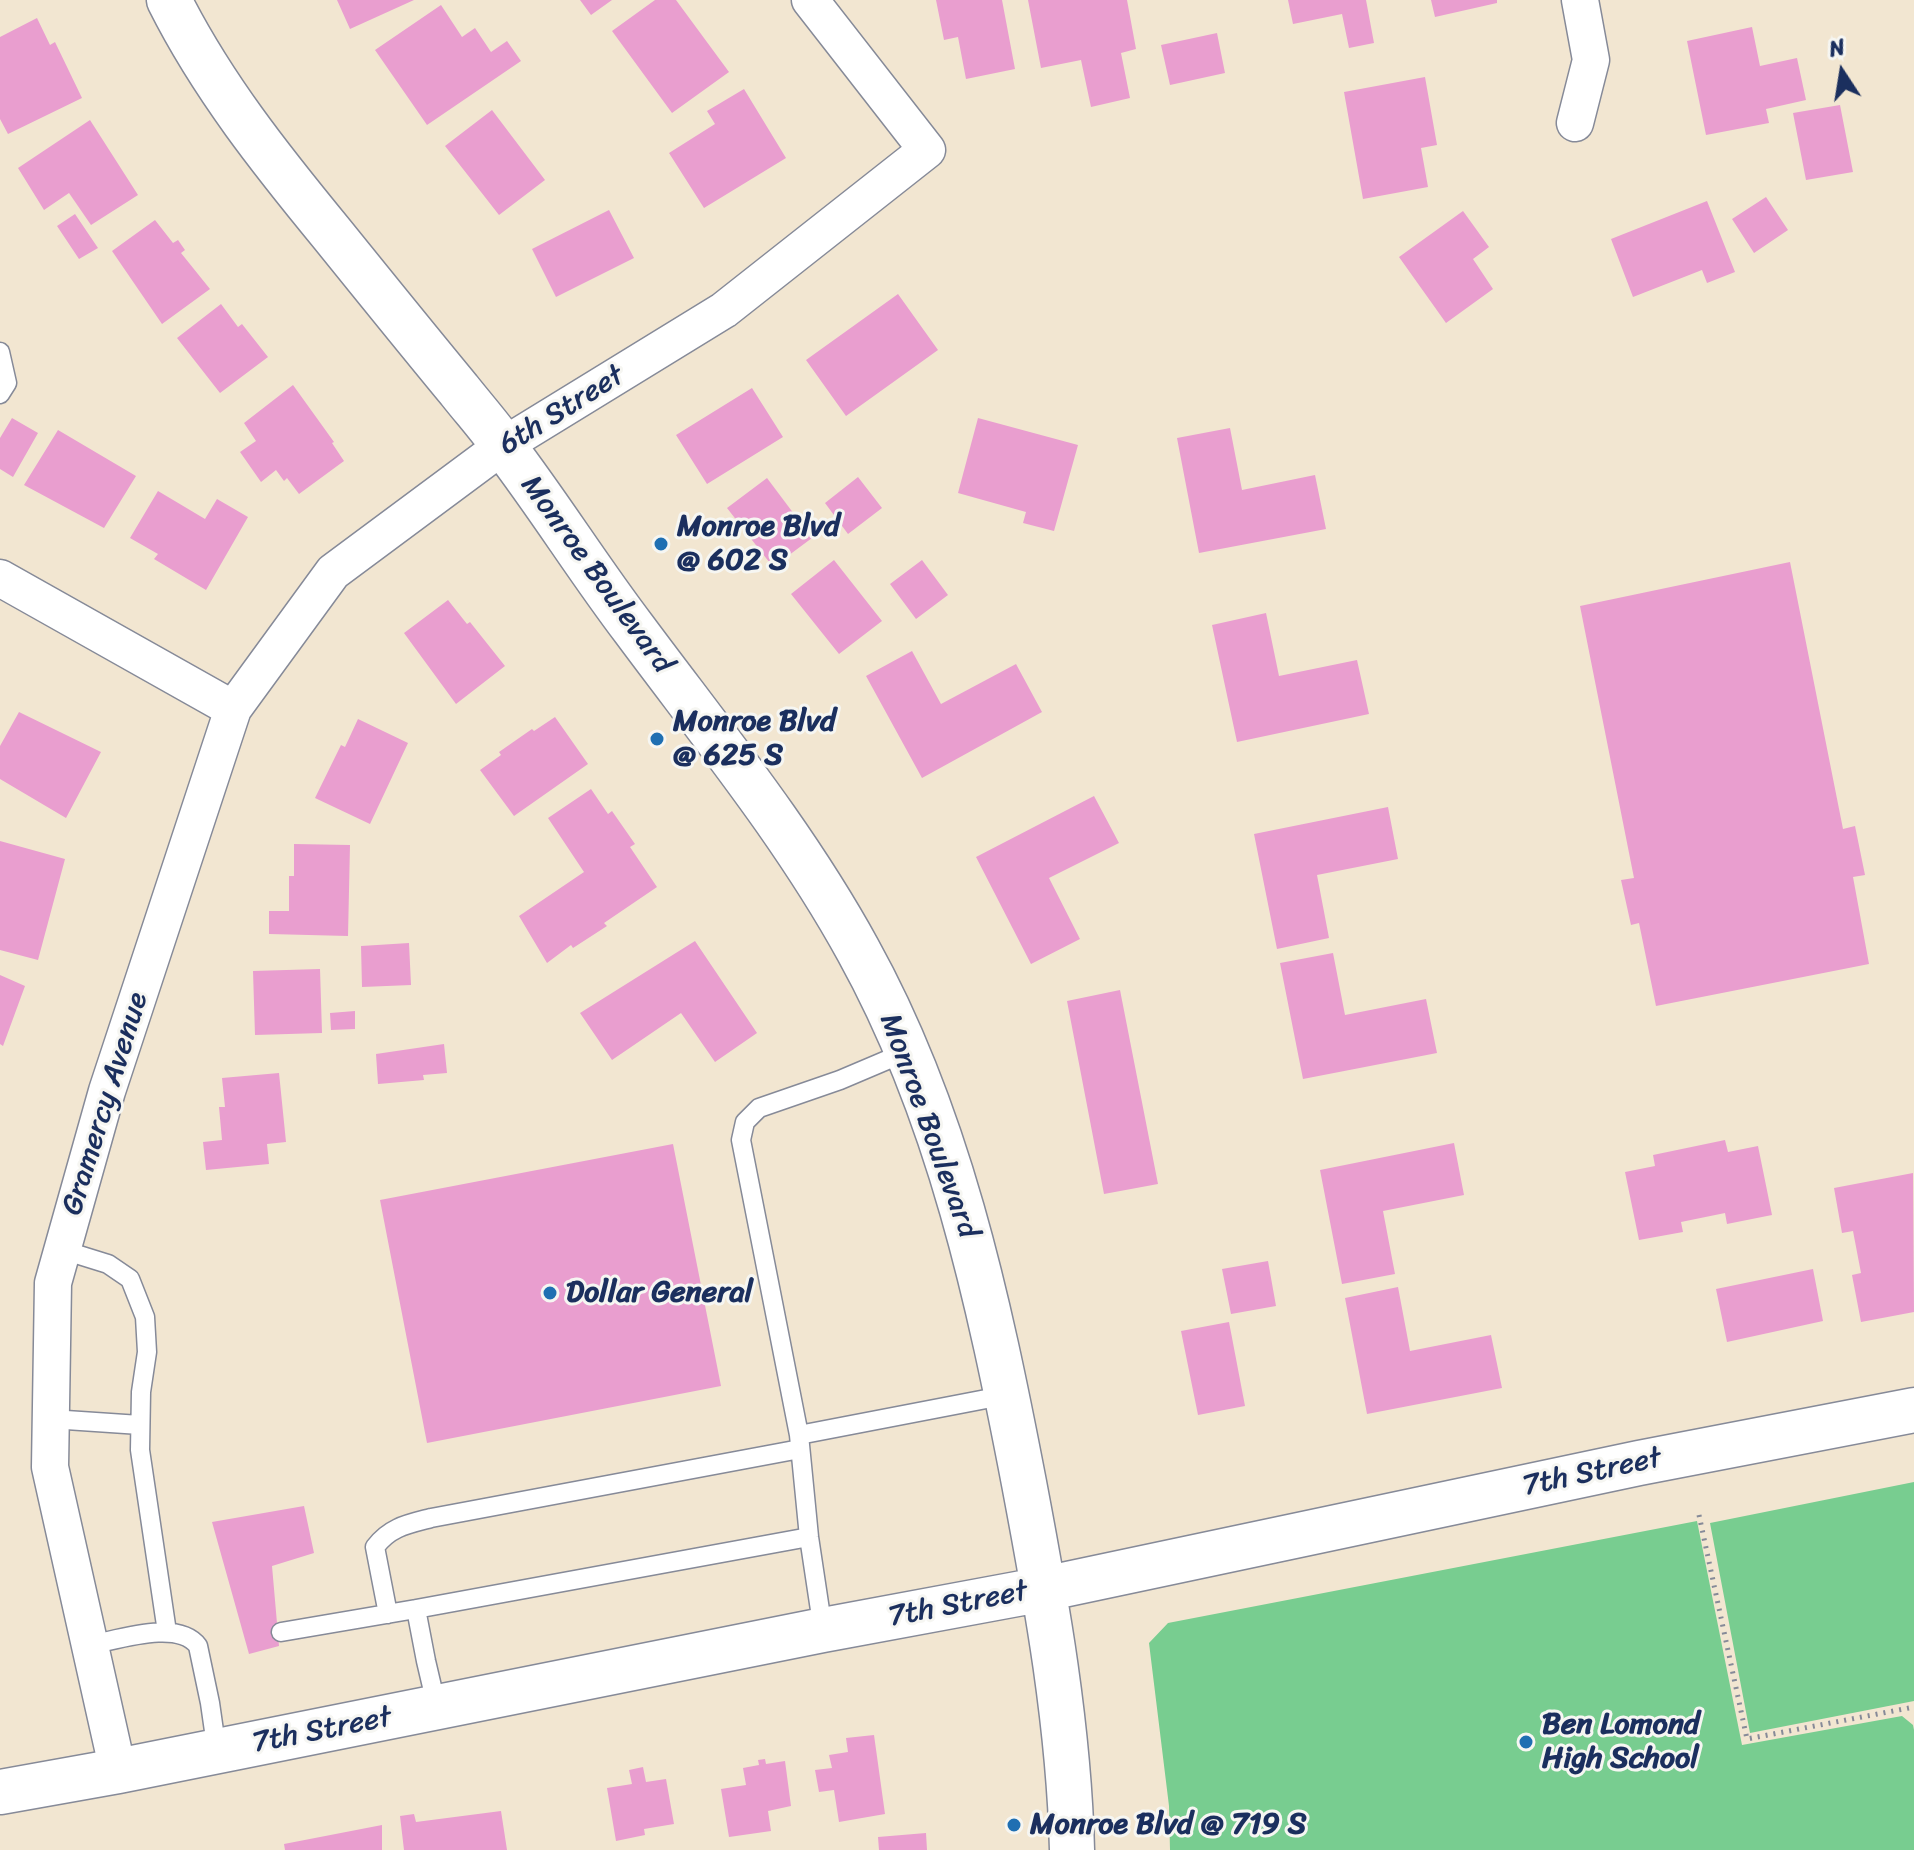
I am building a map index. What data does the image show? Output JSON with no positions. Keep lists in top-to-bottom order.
{
  "streets": {
    "main road": ["Monroe Boulevard", "7th Street"],
    "street": ["6th Street", "Gramercy Avenue"]
  },
  "crossings": [
    ["6th Street", "Monroe Boulevard"],
    ["6th Street", "Gramercy Avenue"],
    ["Monroe Boulevard", "7th Street"],
    ["Gramercy Avenue", "7th Street"]
  ],
  "places": [
    "Monroe Blvd @ 602 S",
    "Monroe Blvd @ 625 S",
    "Dollar General",
    "Ben Lomond High School",
    "Monroe Blvd @ 719 S"
  ],
  "north": "top"
}
